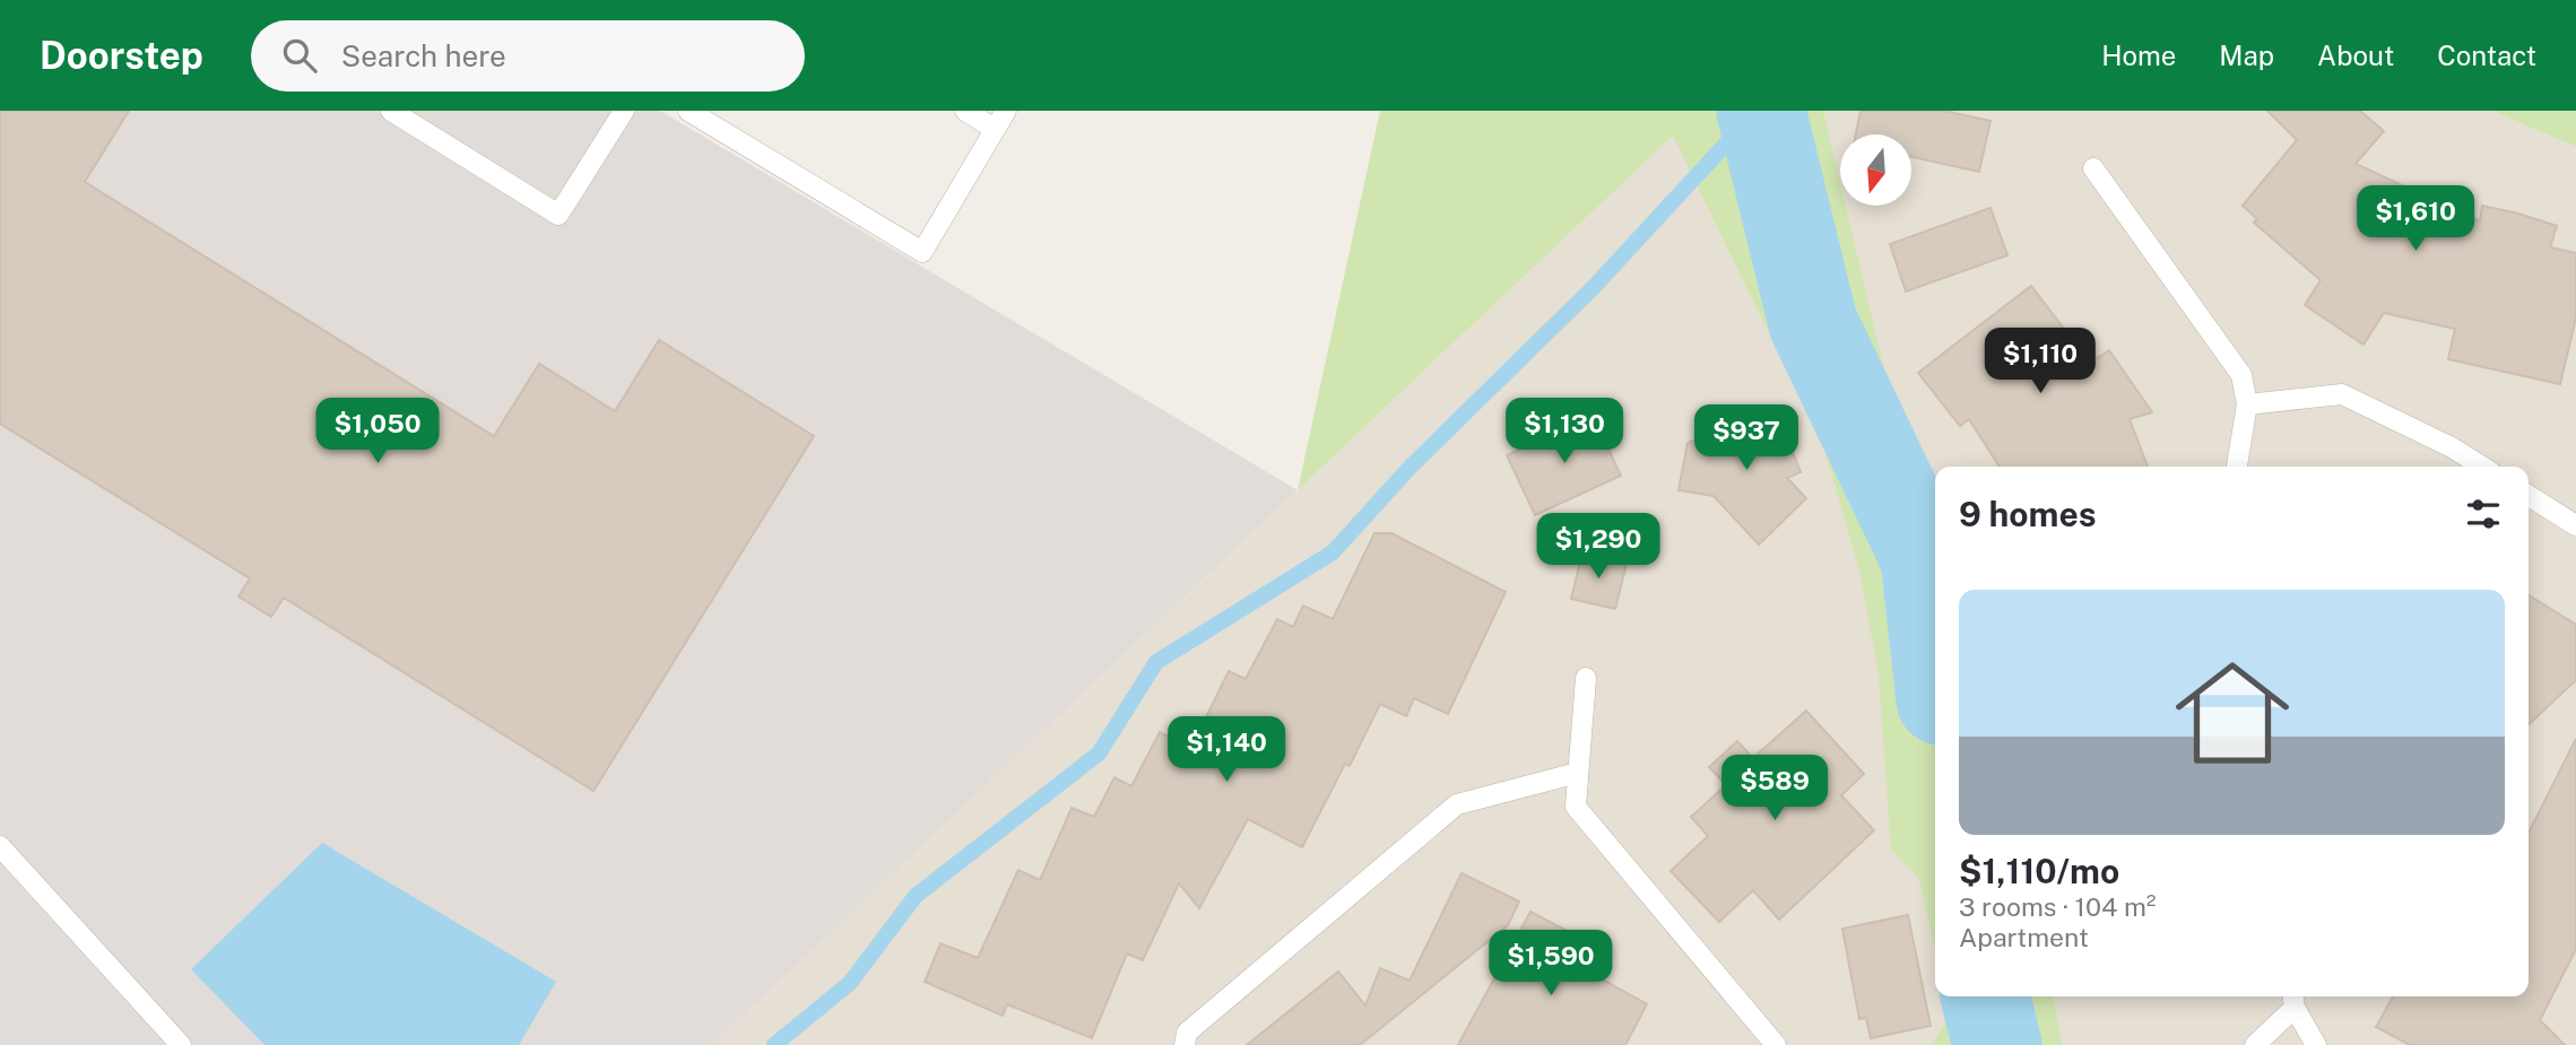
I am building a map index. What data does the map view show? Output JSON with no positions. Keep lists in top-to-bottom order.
{
  "north": "bottom",
  "page": {
    "header": "Doorstep",
    "search": "Search here",
    "nav": [
      "Home",
      "Map",
      "About",
      "Contact"
    ],
    "price": [
      "$1,610",
      "$1,110",
      "$1,050",
      "$1,130",
      "$937",
      "$1,290",
      "$1,140",
      "$589",
      "$1,590"
    ],
    "heading": "9 homes",
    "list": [
      {
        "name": "$1,110/mo",
        "note": "3 rooms · 104 m² · Apartment"
      }
    ]
  }
}
